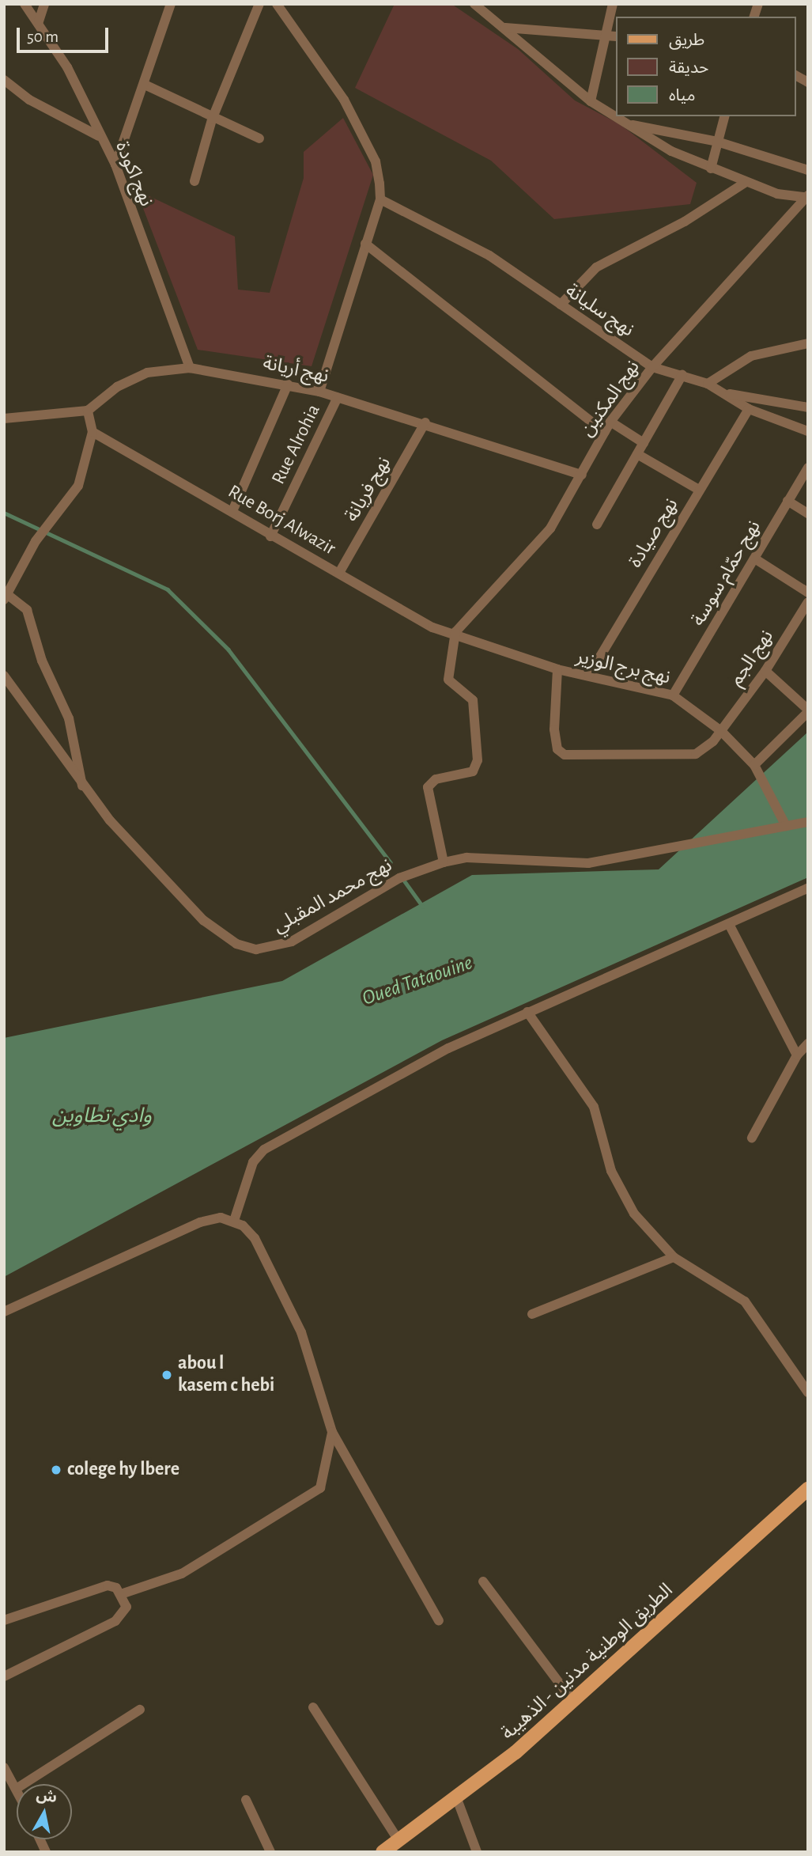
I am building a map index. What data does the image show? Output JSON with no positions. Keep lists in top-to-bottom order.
{
  "streets": {
    "main road": ["الطريق الوطنية مدنين - الذهيبة"],
    "street": [
      "نهج اكودة",
      "نهج سليانة",
      "نهج أريانة",
      "نهج المكنين",
      "Rue Alrohia",
      "نهج فريانة",
      "Rue Borj Alwazir",
      "نهج صيادة",
      "نهج حمّام سوسة",
      "نهج الجم",
      "نهج برج الوزير",
      "نهج محمد المقبلي"
    ]
  },
  "crossings": [
    ["نهج اكودة", "نهج أريانة"],
    ["نهج سليانة", "نهج المكنين"],
    ["نهج سليانة", "نهج صيادة"],
    ["نهج أريانة", "نهج المكنين"],
    ["نهج أريانة", "Rue Alrohia"],
    ["نهج أريانة", "نهج فريانة"],
    ["نهج المكنين", "Rue Borj Alwazir"],
    ["نهج المكنين", "نهج برج الوزير"],
    ["Rue Alrohia", "Rue Borj Alwazir"],
    ["نهج فريانة", "Rue Borj Alwazir"],
    ["Rue Borj Alwazir", "نهج برج الوزير"],
    ["نهج صيادة", "نهج برج الوزير"],
    ["نهج حمّام سوسة", "نهج برج الوزير"],
    ["نهج الجم", "نهج برج الوزير"],
    ["نهج برج الوزير", "نهج محمد المقبلي"]
  ],
  "water": ["Oued Tataouine", "وادي تطاوين"],
  "places": ["abou l kasem c hebi", "colege hy lbere"],
  "legend": ["طريق", "حديقة", "مياه"],
  "scale_bar": "50 m",
  "north": "top"
}
